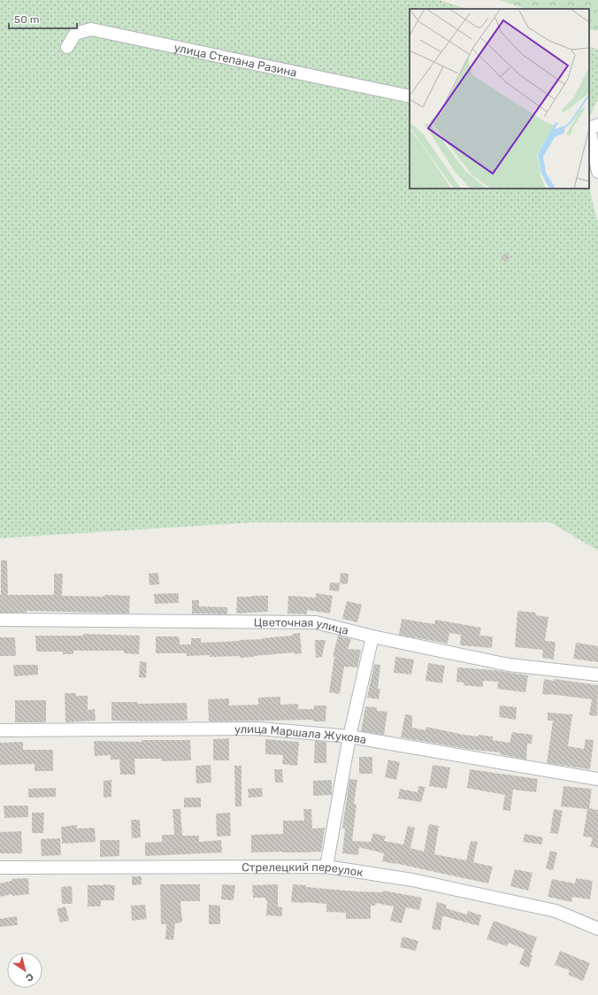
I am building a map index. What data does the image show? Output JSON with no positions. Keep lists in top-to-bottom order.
{
  "streets": {
    "street": [
      "улица Степана Разина",
      "Цветочная улица",
      "улица Маршала Жукова",
      "Стрелецкий переулок"
    ]
  },
  "scale_bar": "50 m",
  "north": "bottom right"
}
